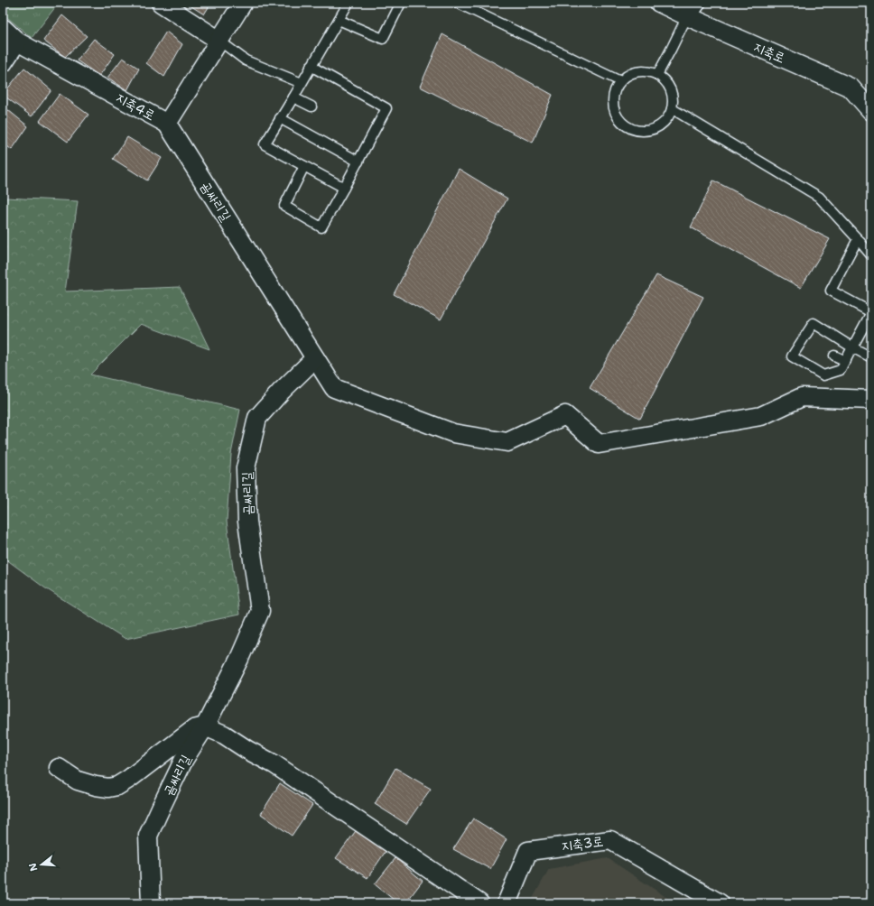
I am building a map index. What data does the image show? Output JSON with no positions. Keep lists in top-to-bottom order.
{
  "streets": {
    "street": [
      "지축로",
      "지축4로",
      "곰싸리길",
      "지축3로"
    ]
  },
  "crossings": [
    ["지축4로", "곰싸리길"]
  ],
  "north": "left"
}
